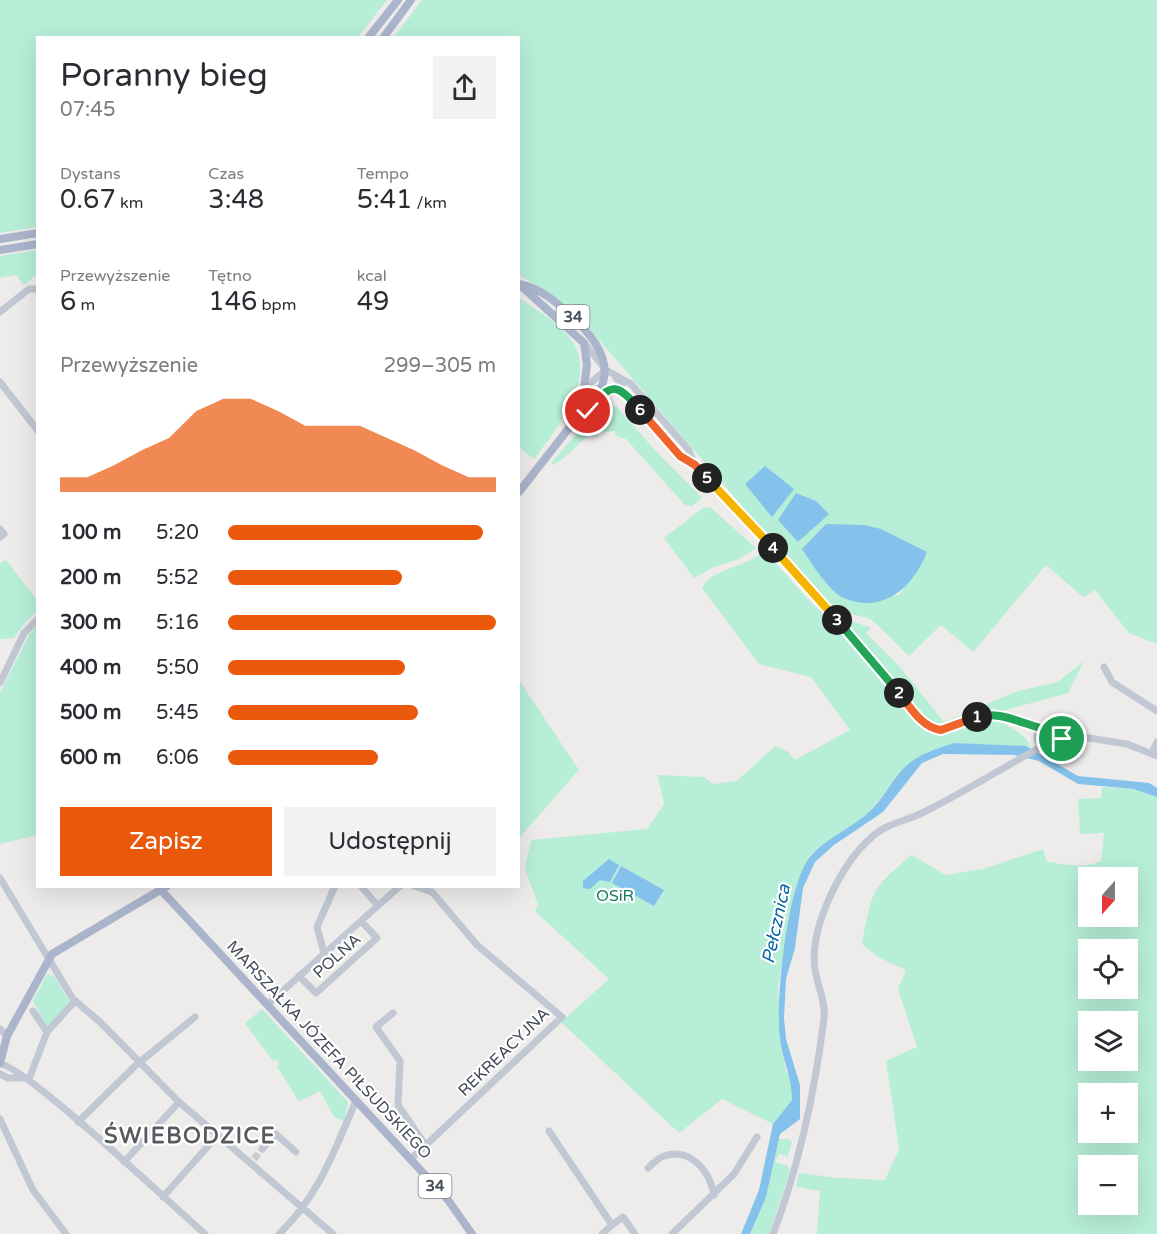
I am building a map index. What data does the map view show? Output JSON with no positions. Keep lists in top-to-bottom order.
{
  "streets": {
    "main road": ["34", "MARSZAŁKA JÓZEFA PIŁSUDSKIEGO"],
    "street": ["POLNA", "REKREACYJNA"]
  },
  "crossings": [
    ["POLNA", "MARSZAŁKA JÓZEFA PIŁSUDSKIEGO"],
    ["MARSZAŁKA JÓZEFA PIŁSUDSKIEGO", "REKREACYJNA"]
  ],
  "districts": ["ŚWIEBODZICE"],
  "water": ["Pełcznica"],
  "parks": ["OSiR"],
  "north": "bottom",
  "page": {
    "heading": ["Poranny bieg", "07:45"],
    "stats": [
      ["Dystans", "0.67 km"],
      ["Czas", "3:48"],
      ["Tempo", "5:41 /km"],
      ["Przewyższenie", "6 m"],
      ["Tętno", "146 bpm"],
      ["kcal", "49"]
    ],
    "chart": ["Przewyższenie", "299–305 m"],
    "pins": [
      "6",
      "5",
      "4",
      "3",
      "2",
      "1"
    ],
    "list": [
      {
        "name": "100 m",
        "note": "5:20"
      },
      {
        "name": "200 m",
        "note": "5:52"
      },
      {
        "name": "300 m",
        "note": "5:16"
      },
      {
        "name": "400 m",
        "note": "5:50"
      },
      {
        "name": "500 m",
        "note": "5:45"
      },
      {
        "name": "600 m",
        "note": "6:06"
      }
    ],
    "buttons": ["Zapisz", "Udostępnij"],
    "map_buttons": ["+", "−"]
  }
}
